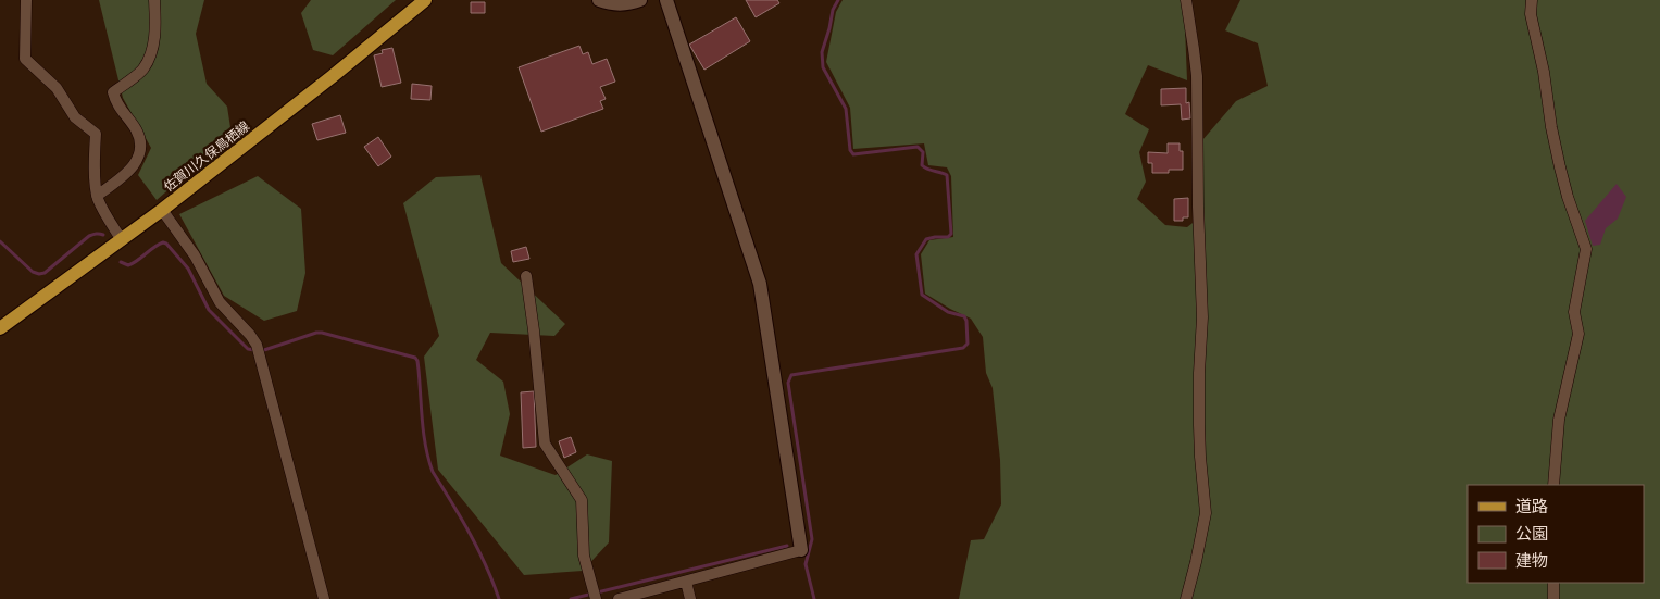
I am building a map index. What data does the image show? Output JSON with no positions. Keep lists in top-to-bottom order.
{
  "streets": {
    "main road": ["佐賀川久保鳥栖線"]
  },
  "legend": ["道路", "公園", "建物"]
}
